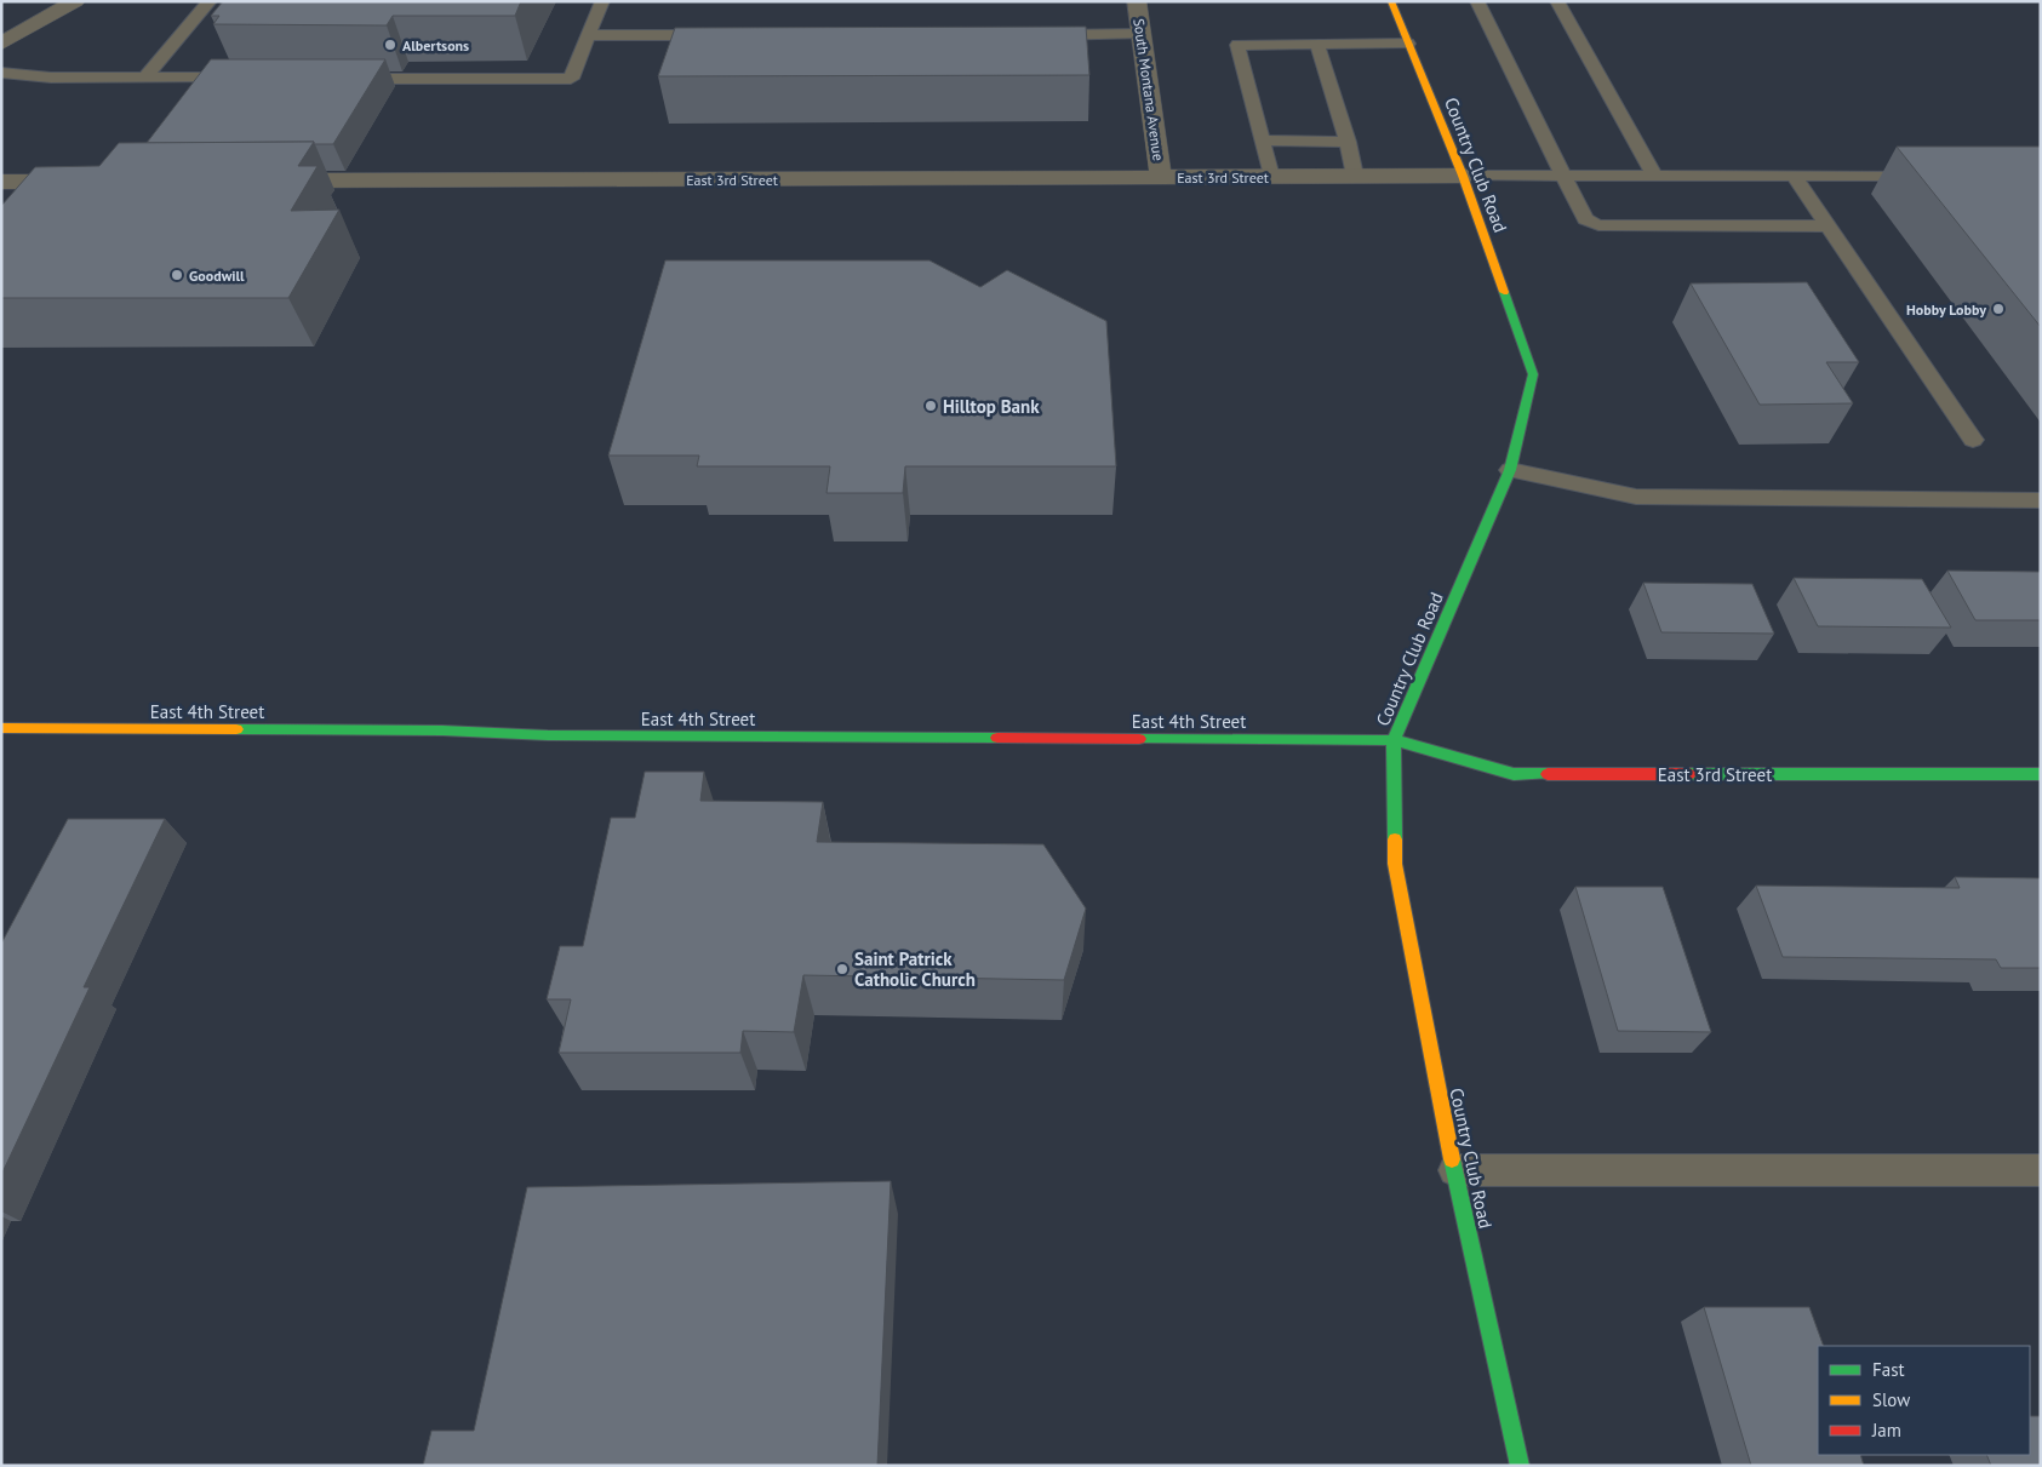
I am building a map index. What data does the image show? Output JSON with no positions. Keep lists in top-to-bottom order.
{
  "streets": {
    "street": [
      "South Montana Avenue",
      "Country Club Road",
      "East 3rd Street",
      "East 4th Street"
    ]
  },
  "crossings": [
    ["South Montana Avenue", "East 3rd Street"],
    ["Country Club Road", "East 3rd Street"],
    ["Country Club Road", "East 4th Street"],
    ["East 3rd Street", "East 4th Street"]
  ],
  "places": [
    "Albertsons",
    "Goodwill",
    "Hobby Lobby",
    "Hilltop Bank",
    "Saint Patrick Catholic Church"
  ],
  "legend": ["Fast", "Slow", "Jam"]
}
